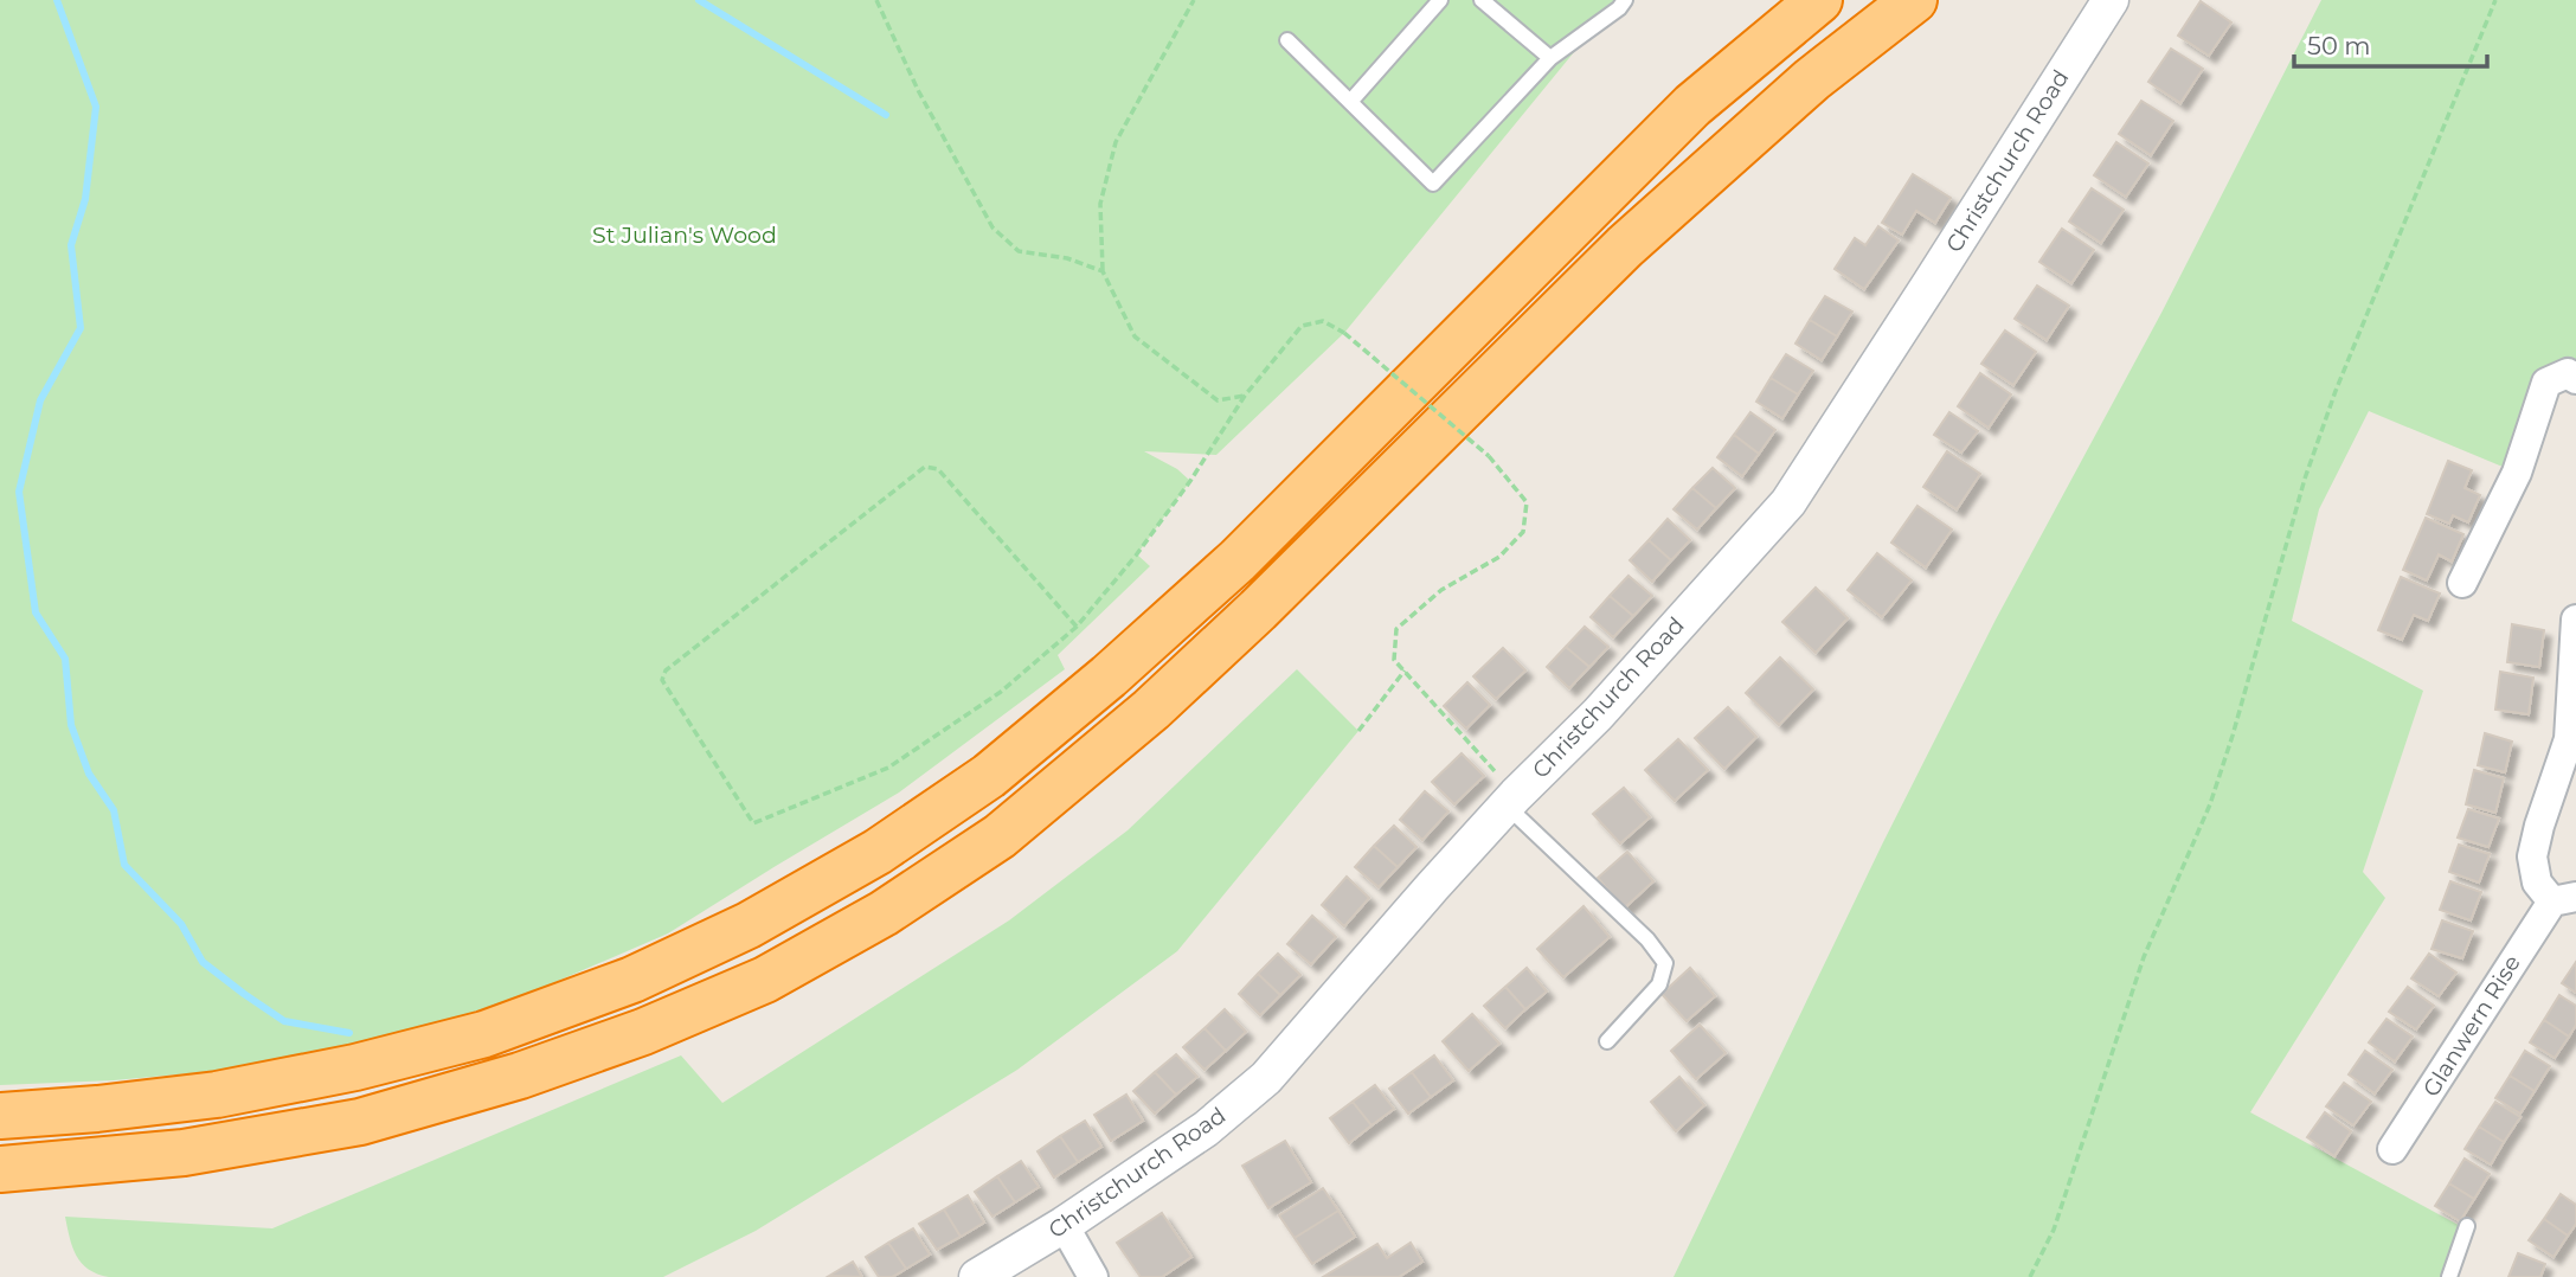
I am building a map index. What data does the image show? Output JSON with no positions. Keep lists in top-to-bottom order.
{
  "streets": {
    "street": ["Christchurch Road", "Glanwern Rise"]
  },
  "parks": ["St Julian's Wood"],
  "scale_bar": "50 m"
}
